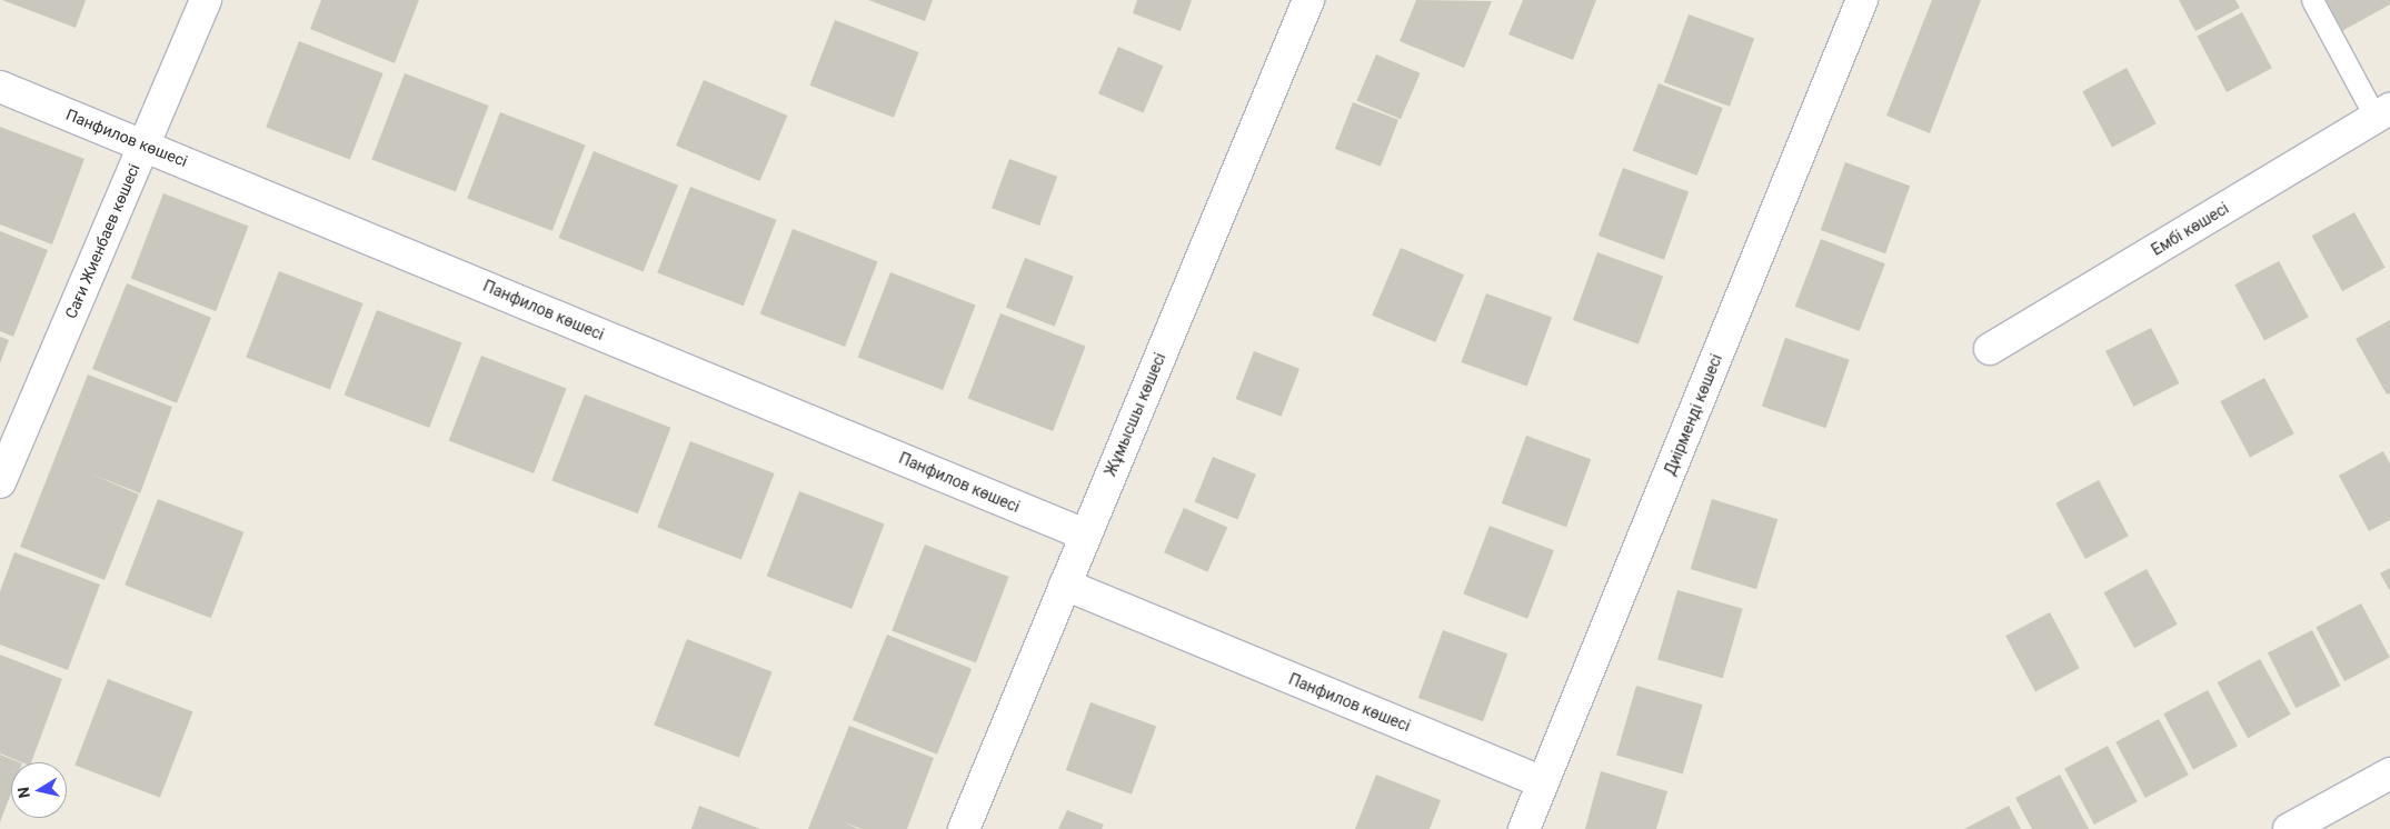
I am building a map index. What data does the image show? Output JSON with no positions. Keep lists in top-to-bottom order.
{
  "streets": {
    "street": [
      "Панфилов көшесі",
      "Ембі көшесі",
      "Сағи Жиенбаев көшесі",
      "Жұмысшы көшесі",
      "Диірменді көшесі"
    ]
  },
  "crossings": [
    ["Панфилов көшесі", "Сағи Жиенбаев көшесі"],
    ["Панфилов көшесі", "Жұмысшы көшесі"],
    ["Панфилов көшесі", "Диірменді көшесі"]
  ],
  "north": "left"
}
